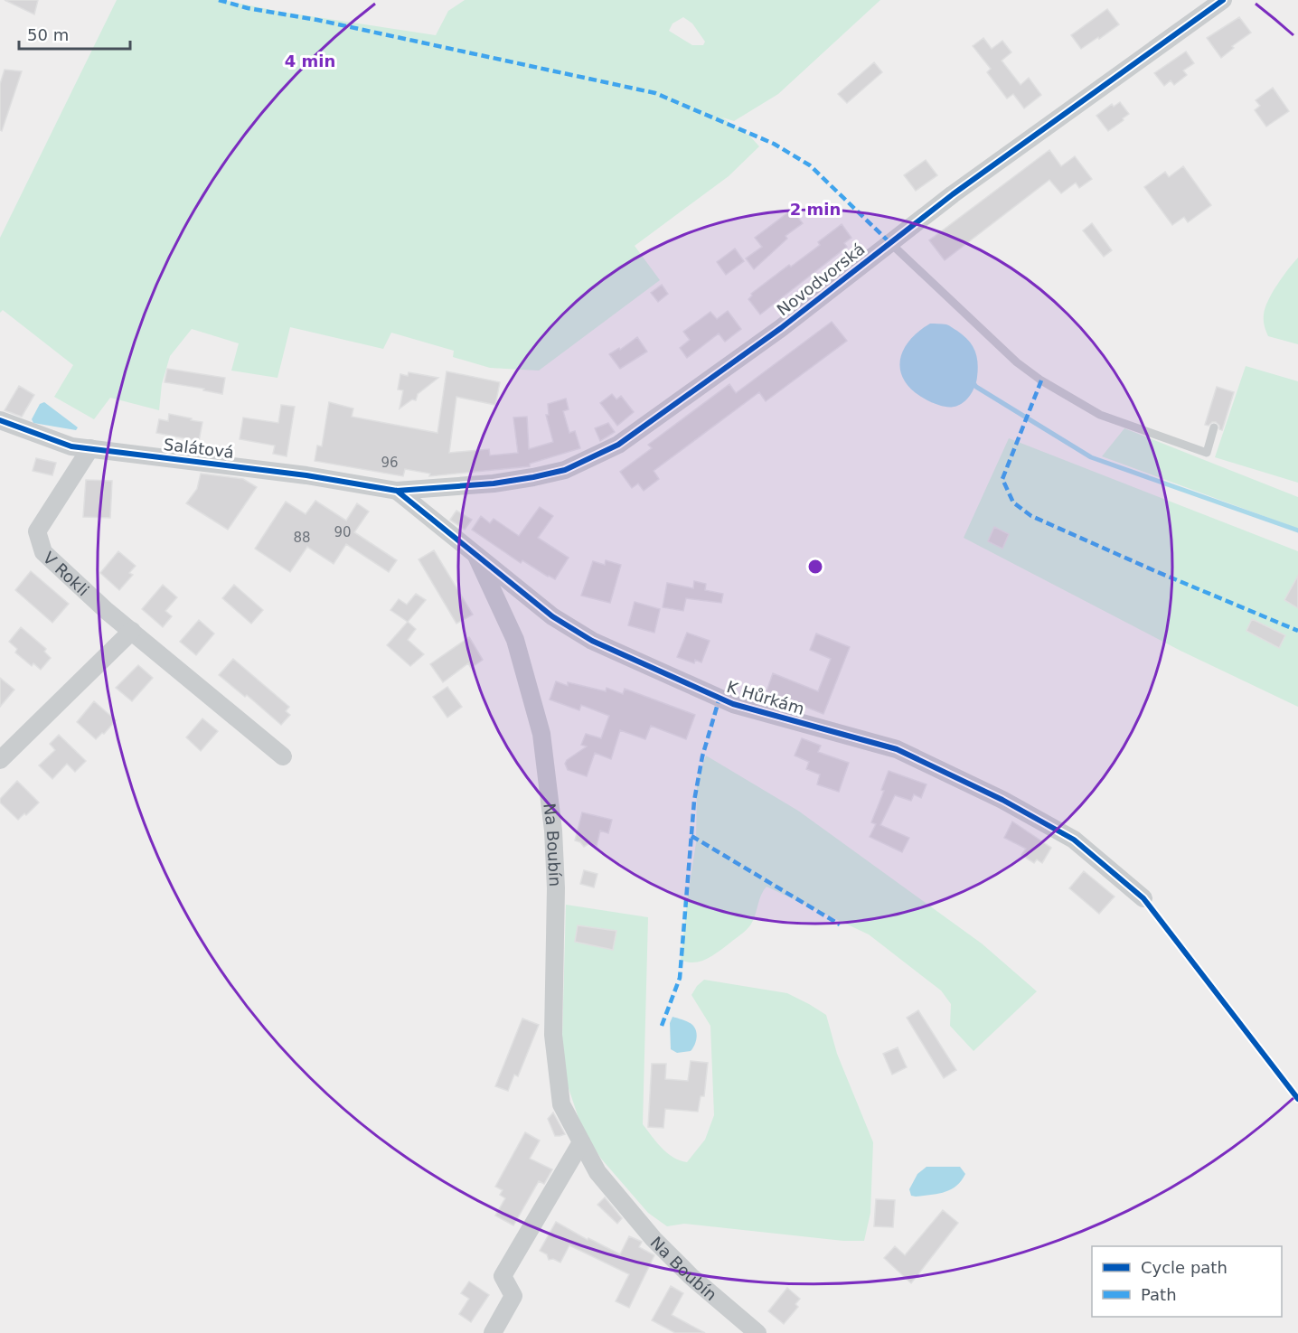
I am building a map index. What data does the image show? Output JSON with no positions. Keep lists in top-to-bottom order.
{
  "streets": {
    "street": [
      "Novodvorská",
      "Salátová",
      "V Rokli",
      "K Hůrkám",
      "Na Boubín"
    ]
  },
  "crossings": [
    ["Novodvorská", "Salátová"],
    ["Novodvorská", "K Hůrkám"],
    ["Salátová", "V Rokli"],
    ["Salátová", "K Hůrkám"],
    ["K Hůrkám", "Na Boubín"]
  ],
  "house_numbers": ["96", "90", "88"],
  "legend": ["Cycle path", "Path"],
  "scale_bar": "50 m",
  "rings": ["4 min", "2 min"]
}
